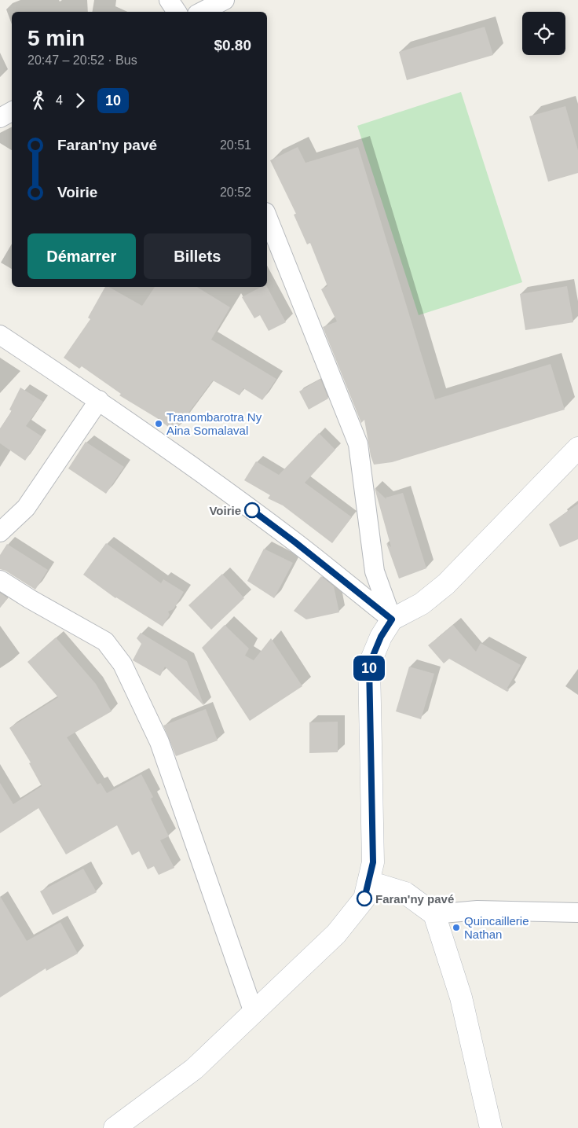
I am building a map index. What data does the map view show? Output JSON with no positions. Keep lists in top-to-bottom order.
{
  "places": [
    "Tranombarotra Ny Aina Somalaval",
    "Voirie",
    "Faran'ny pavé",
    "Quincaillerie Nathan"
  ],
  "lines": ["bus line 10"],
  "page": {
    "on_map": "10",
    "heading": ["5 min", "20:47 – 20:52 · Bus", "$0.80"],
    "legs": ["4", "10"],
    "list": [
      {
        "name": "Faran'ny pavé",
        "value": "20:51"
      },
      {
        "name": "Voirie",
        "value": "20:52"
      }
    ],
    "buttons": ["Démarrer", "Billets"]
  }
}
